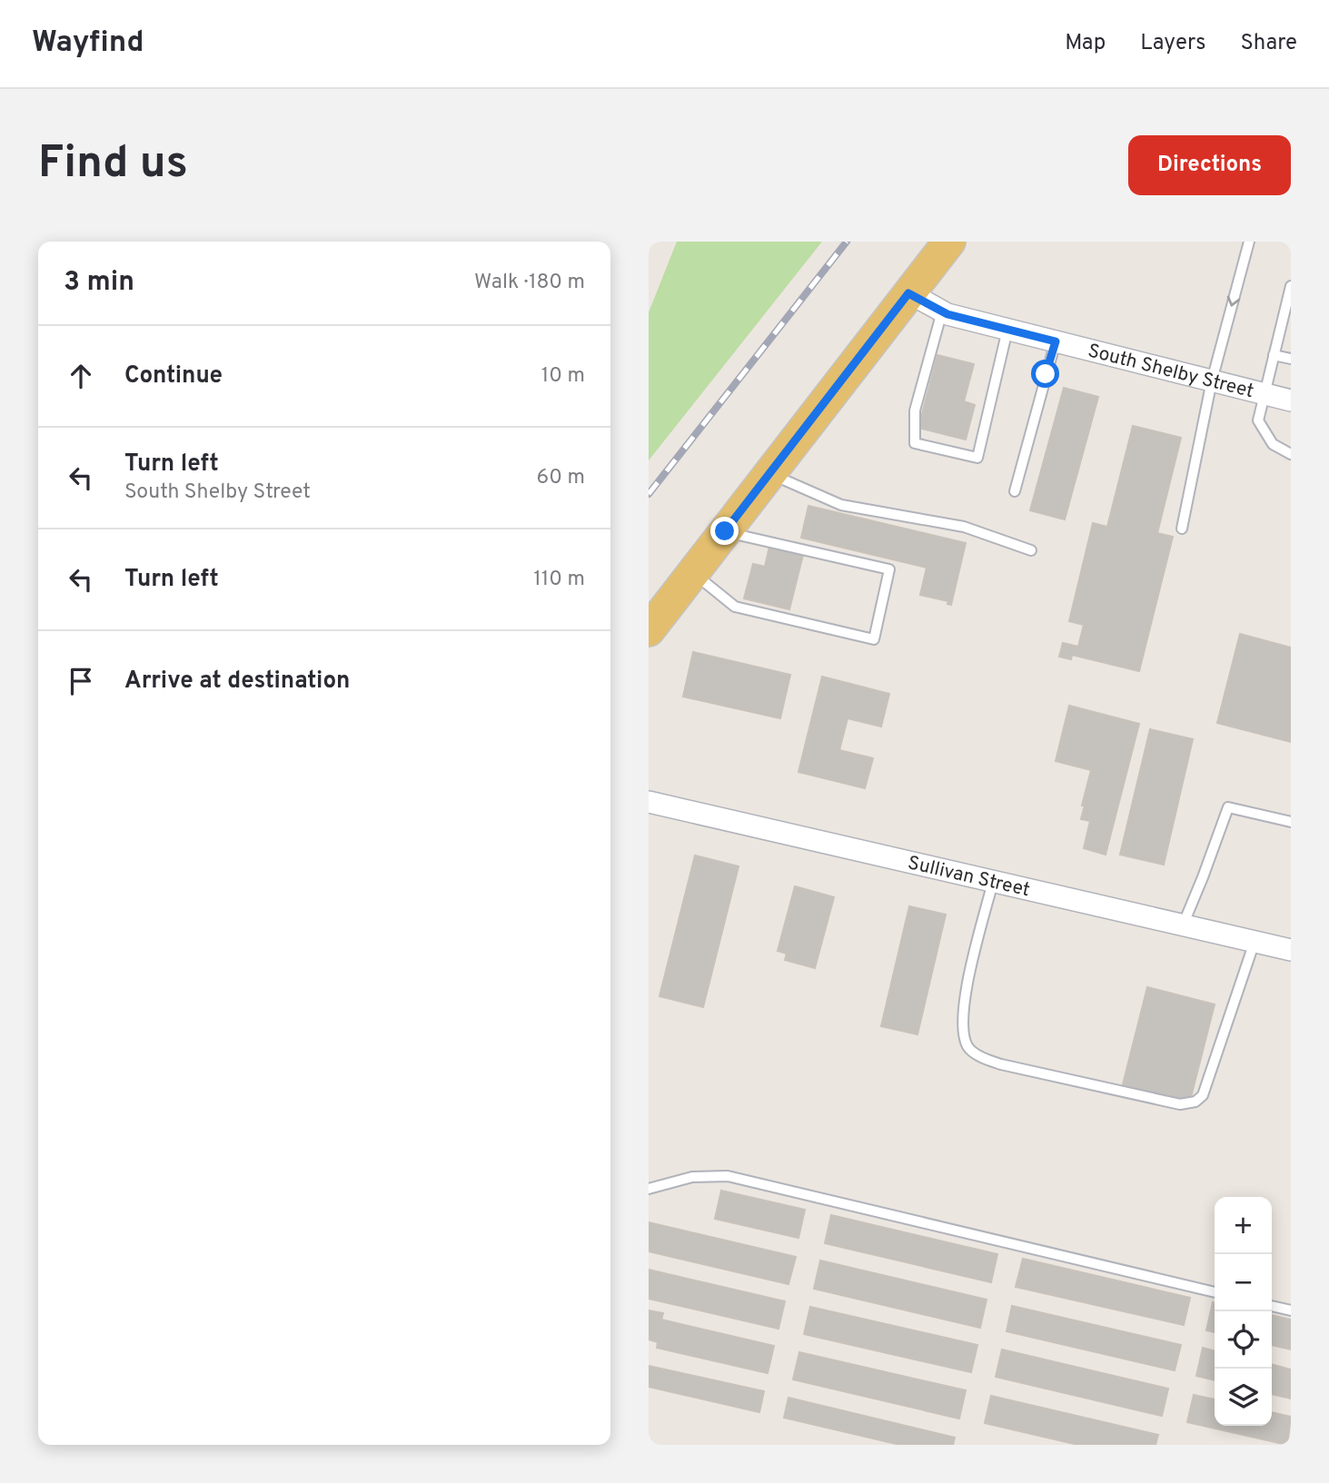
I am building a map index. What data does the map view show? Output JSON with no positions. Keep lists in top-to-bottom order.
{
  "streets": {
    "street": ["South Shelby Street", "Sullivan Street"]
  },
  "page": {
    "header": "Wayfind",
    "nav": ["Map", "Layers", "Share"],
    "buttons": "Directions",
    "title": "Find us",
    "heading": ["3 min", "Walk · 180 m"],
    "list": [
      ["Continue", "10 m"],
      ["Turn left", "South Shelby Street", "60 m"],
      ["Turn left", "110 m"],
      "Arrive at destination"
    ],
    "map_buttons": ["+", "−"]
  }
}
